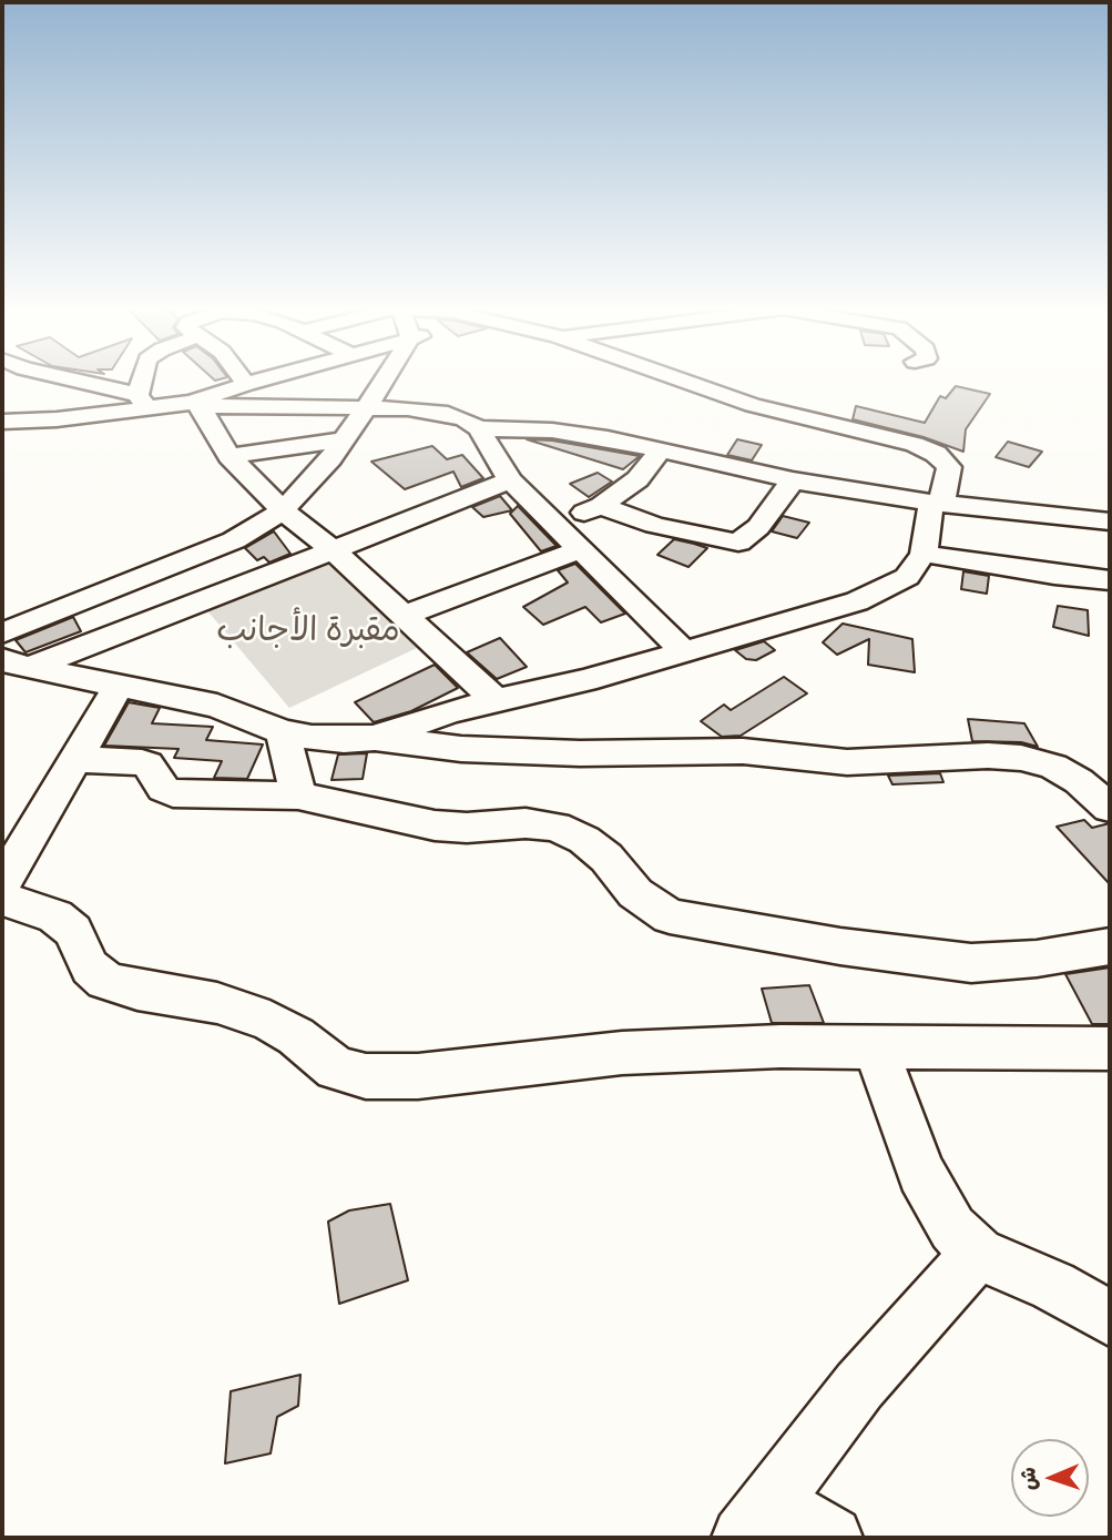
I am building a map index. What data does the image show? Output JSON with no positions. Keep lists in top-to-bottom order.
{
  "parks": ["مقبرة الأجانب"],
  "north": "left"
}
